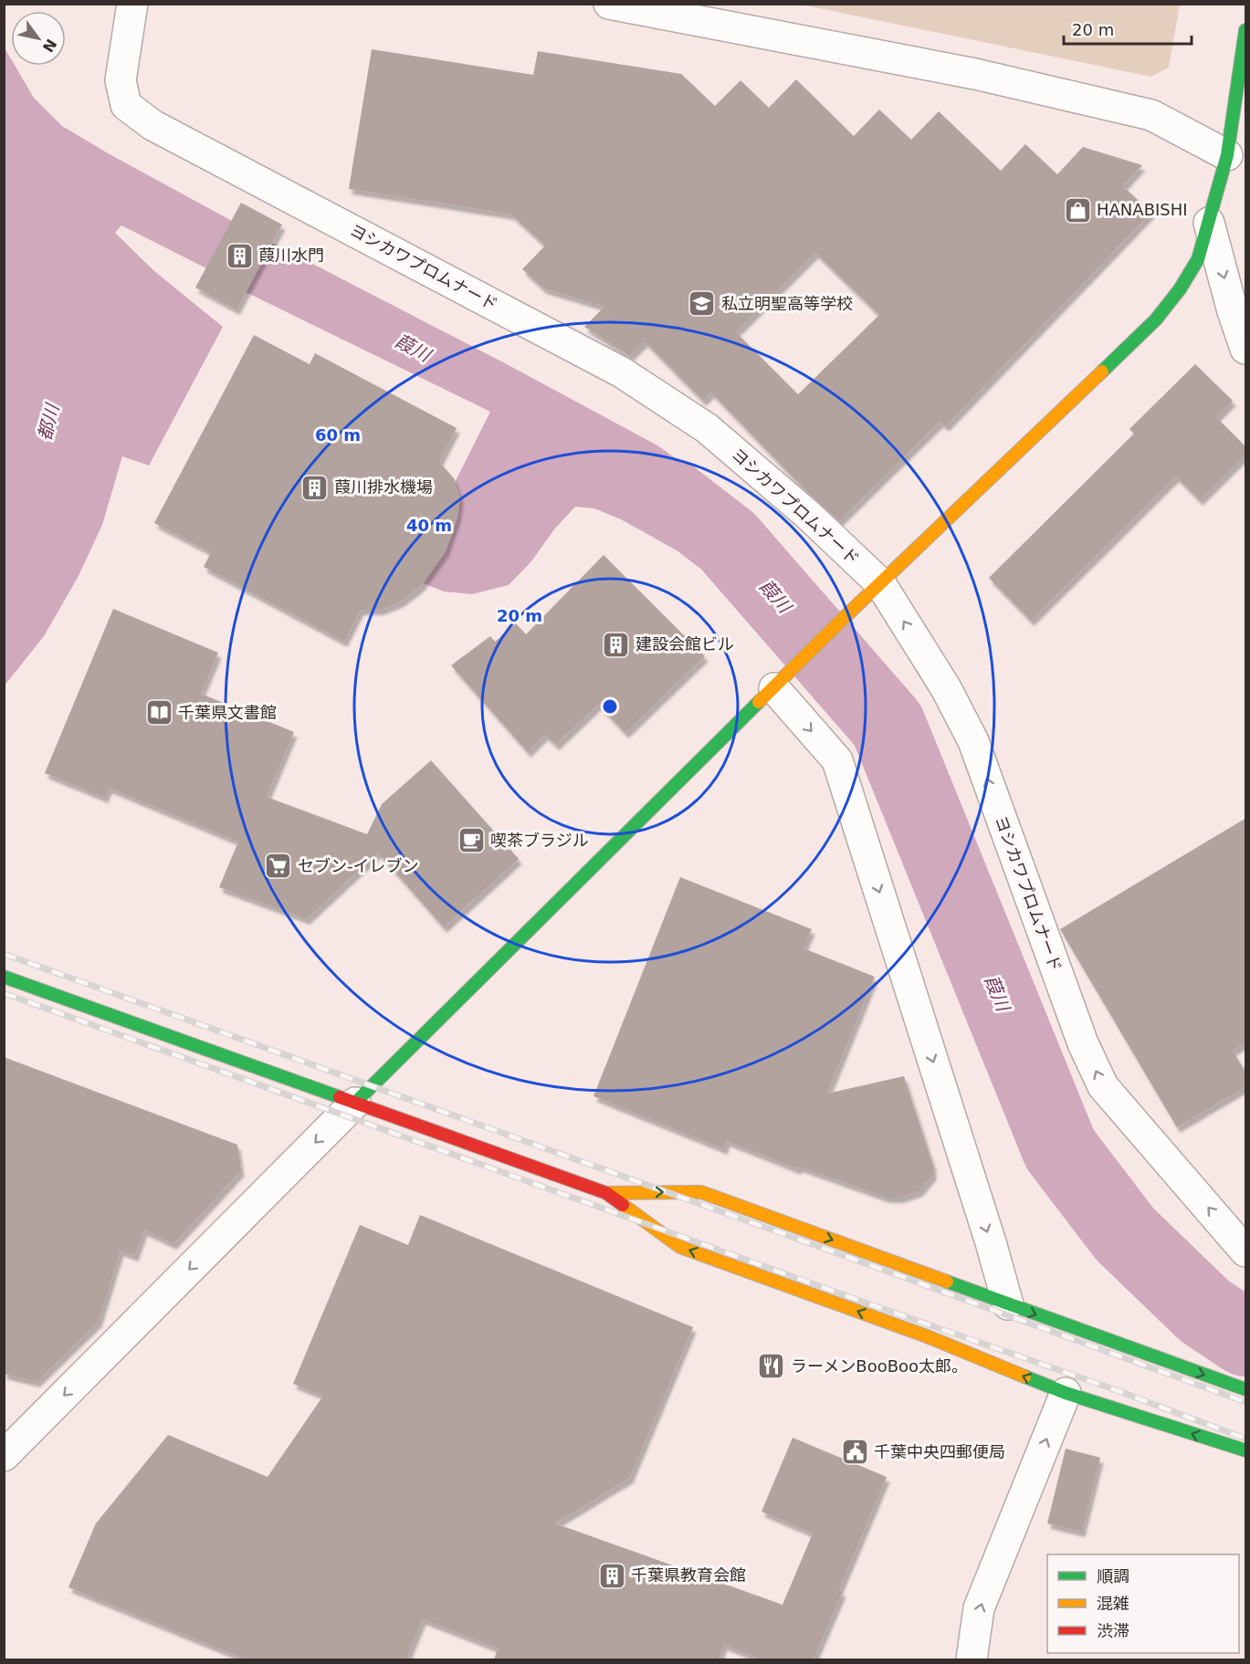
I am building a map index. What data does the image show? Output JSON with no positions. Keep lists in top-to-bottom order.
{
  "streets": {
    "street": ["ヨシカワプロムナード"]
  },
  "water": ["葭川", "都川"],
  "places": {
    "shop": ["HANABISHI"],
    "building": [
      "葭川水門",
      "葭川排水機場",
      "建設会館ビル",
      "千葉県教育会館"
    ],
    "school or university": ["私立明聖高等学校"],
    "library": ["千葉県文書館"],
    "cafe": ["喫茶ブラジル"],
    "supermarket": ["セブン-イレブン"],
    "restaurant": ["ラーメンBooBoo太郎。"],
    "public building": ["千葉中央四郵便局"]
  },
  "legend": ["順調", "混雑", "渋滞"],
  "scale_bar": "20 m",
  "north": "bottom right",
  "rings": ["60 m", "40 m", "20 m"]
}
